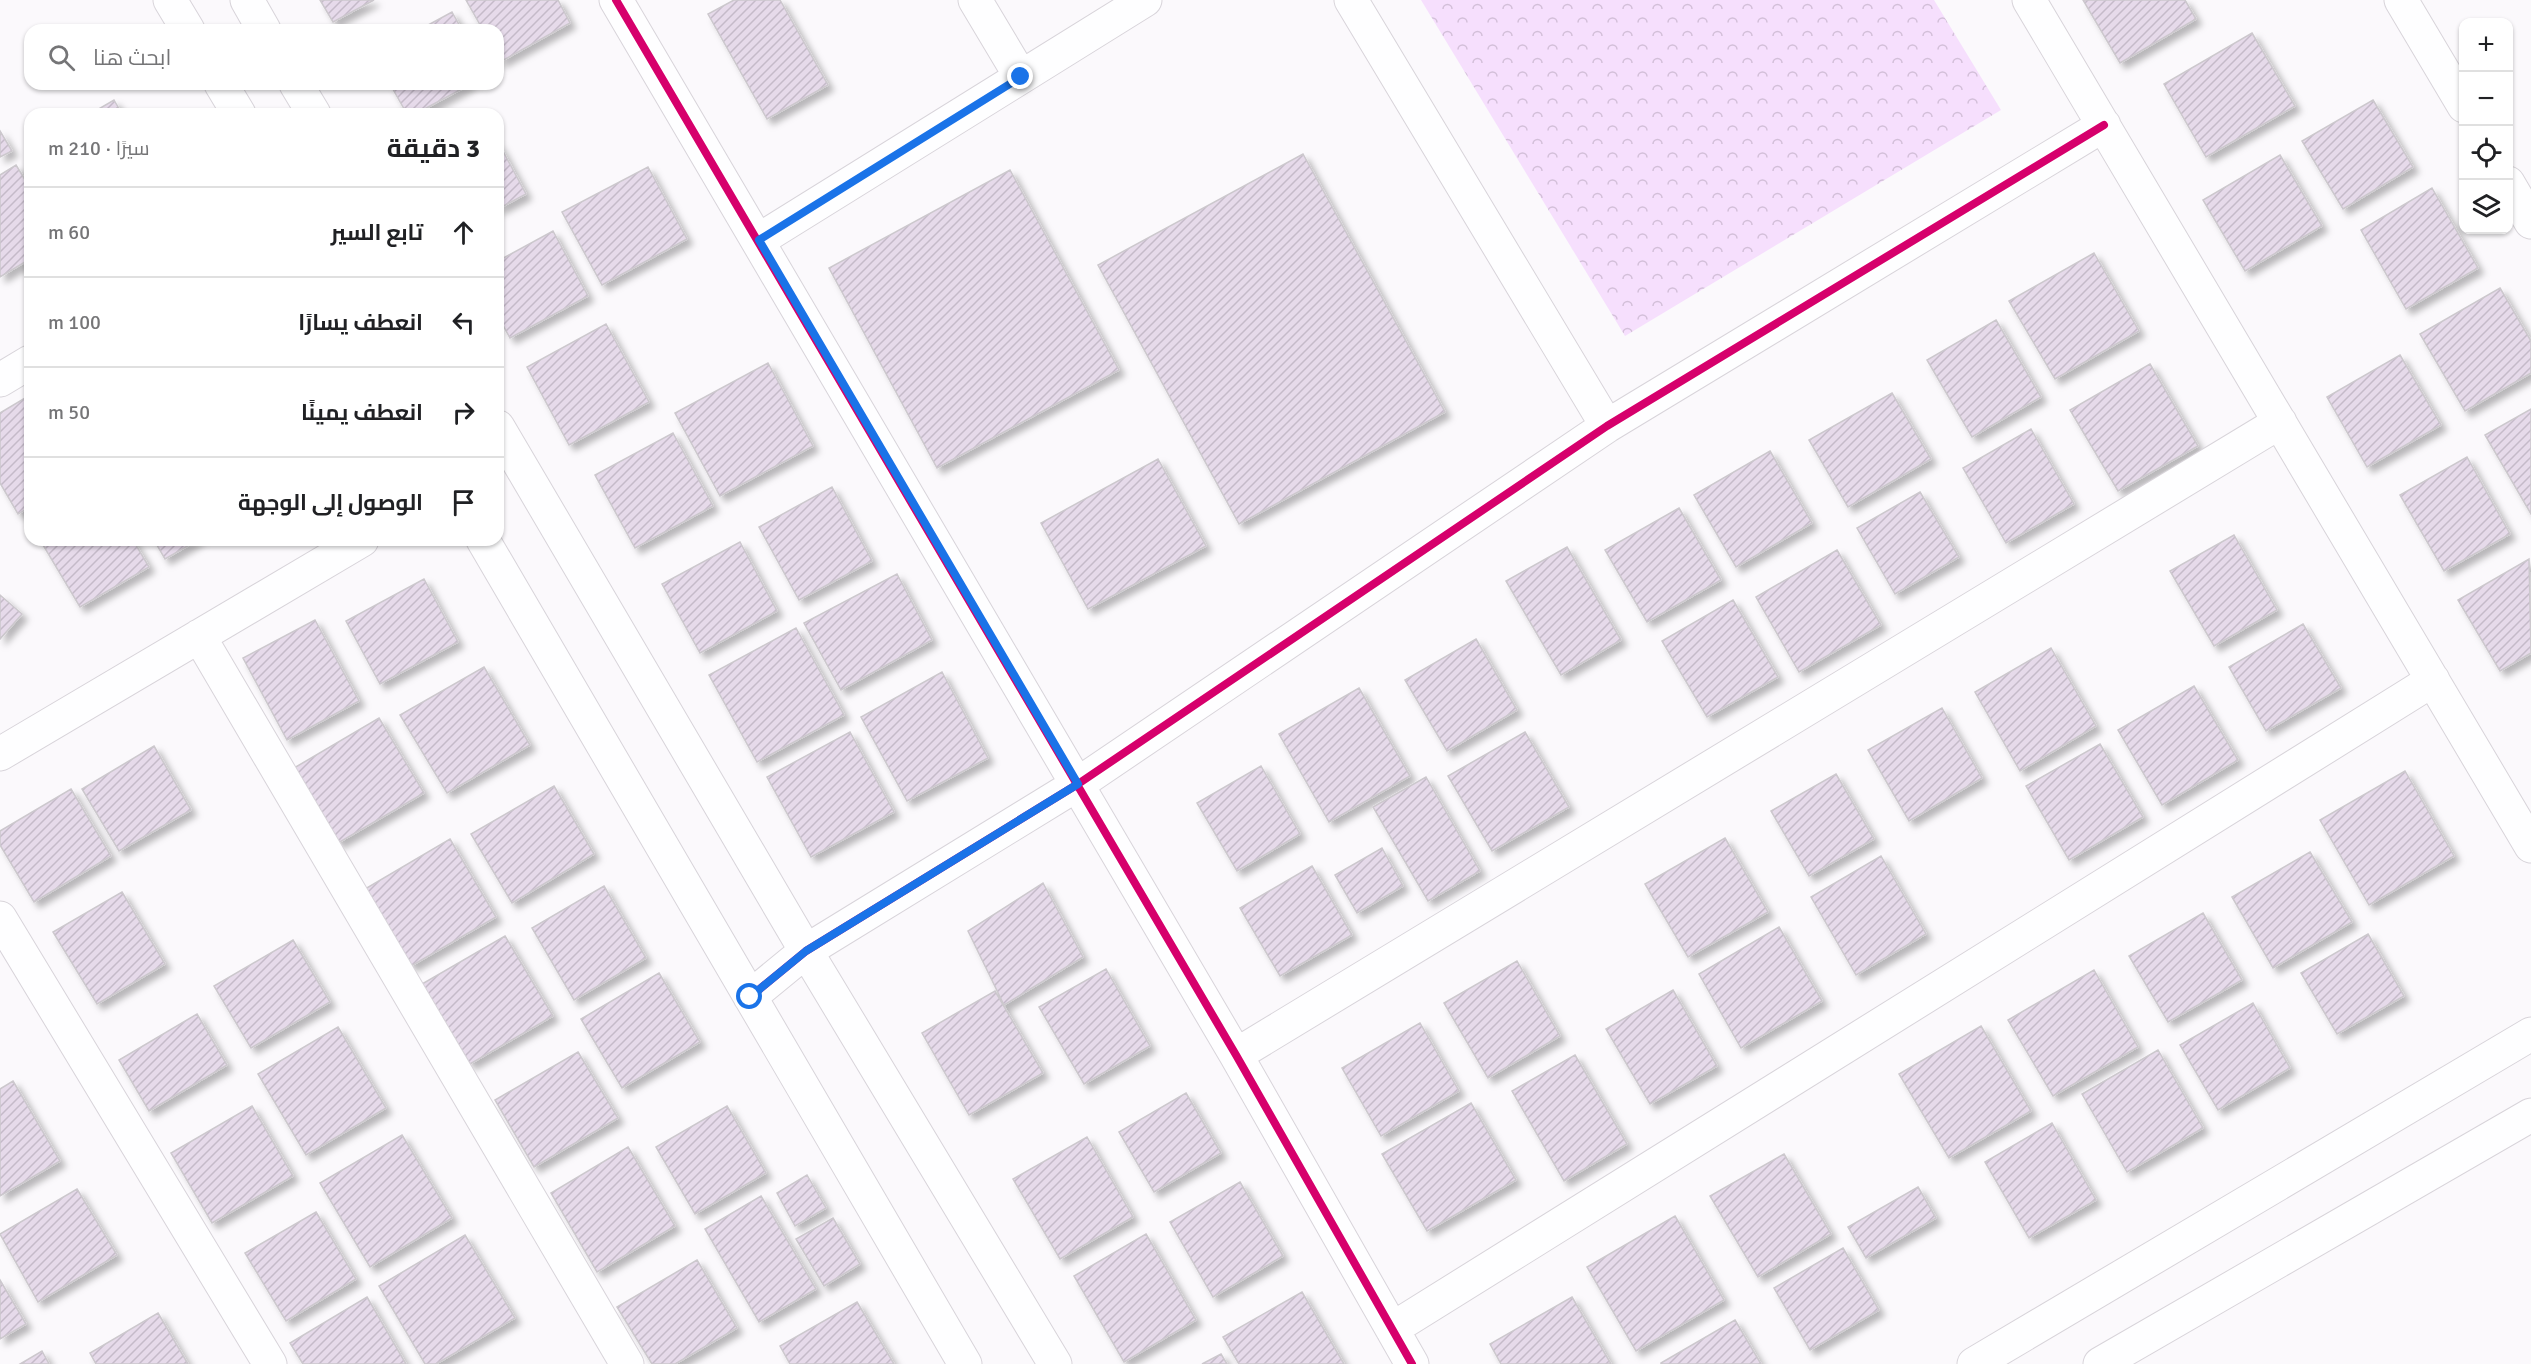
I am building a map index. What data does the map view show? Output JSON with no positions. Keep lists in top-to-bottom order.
{
  "page": {
    "map_buttons": ["+", "−"],
    "search": "ابحث هنا",
    "heading": ["3 دقيقة", "سيرًا · 210 m"],
    "list": [
      ["تابع السير", "60 m"],
      ["انعطف يسارًا", "100 m"],
      ["انعطف يمينًا", "50 m"],
      "الوصول إلى الوجهة"
    ]
  }
}
